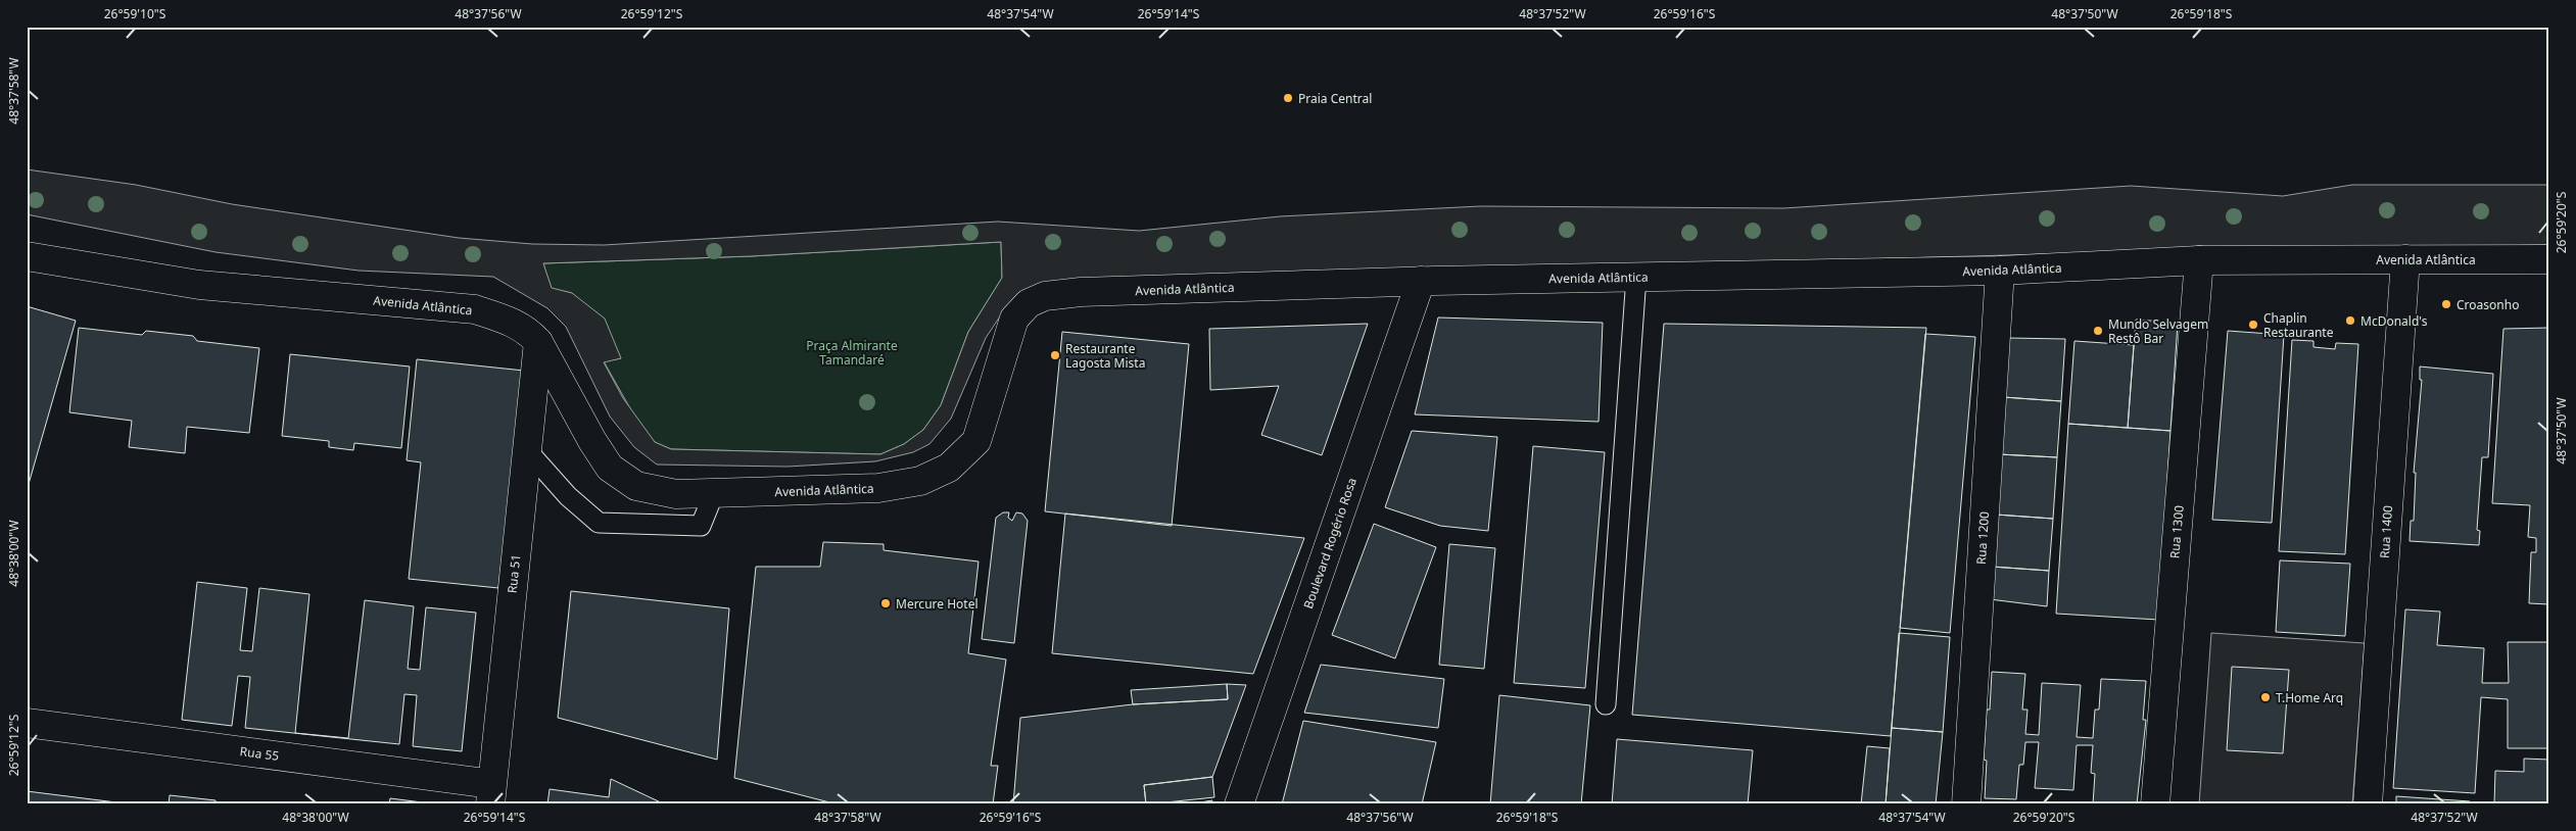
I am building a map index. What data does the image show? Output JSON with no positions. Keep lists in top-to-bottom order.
{
  "streets": {
    "street": [
      "Avenida Atlântica",
      "Rua 1300",
      "Rua 1400",
      "Rua 1200",
      "Boulevard Rogério Rosa",
      "Rua 51",
      "Rua 55"
    ]
  },
  "crossings": [
    ["Avenida Atlântica", "Rua 1300"],
    ["Avenida Atlântica", "Rua 1400"],
    ["Avenida Atlântica", "Rua 1200"],
    ["Avenida Atlântica", "Boulevard Rogério Rosa"],
    ["Avenida Atlântica", "Rua 51"],
    ["Rua 51", "Rua 55"]
  ],
  "parks": ["Praça Almirante Tamandaré"],
  "places": [
    "Praia Central",
    "Croasonho",
    "McDonald's",
    "Chaplin Restaurante",
    "Mundo Selvagem Restô Bar",
    "Restaurante Lagosta Mista",
    "Mercure Hotel",
    "T.Home Arq"
  ],
  "coordinates": [
    "26°59'10\"S",
    "48°37'56\"W",
    "26°59'12\"S",
    "48°37'54\"W",
    "26°59'14\"S",
    "48°37'52\"W",
    "26°59'16\"S",
    "48°37'50\"W",
    "26°59'18\"S",
    "48°37'58\"W",
    "26°59'20\"S",
    "48°38'00\"W"
  ]
}
